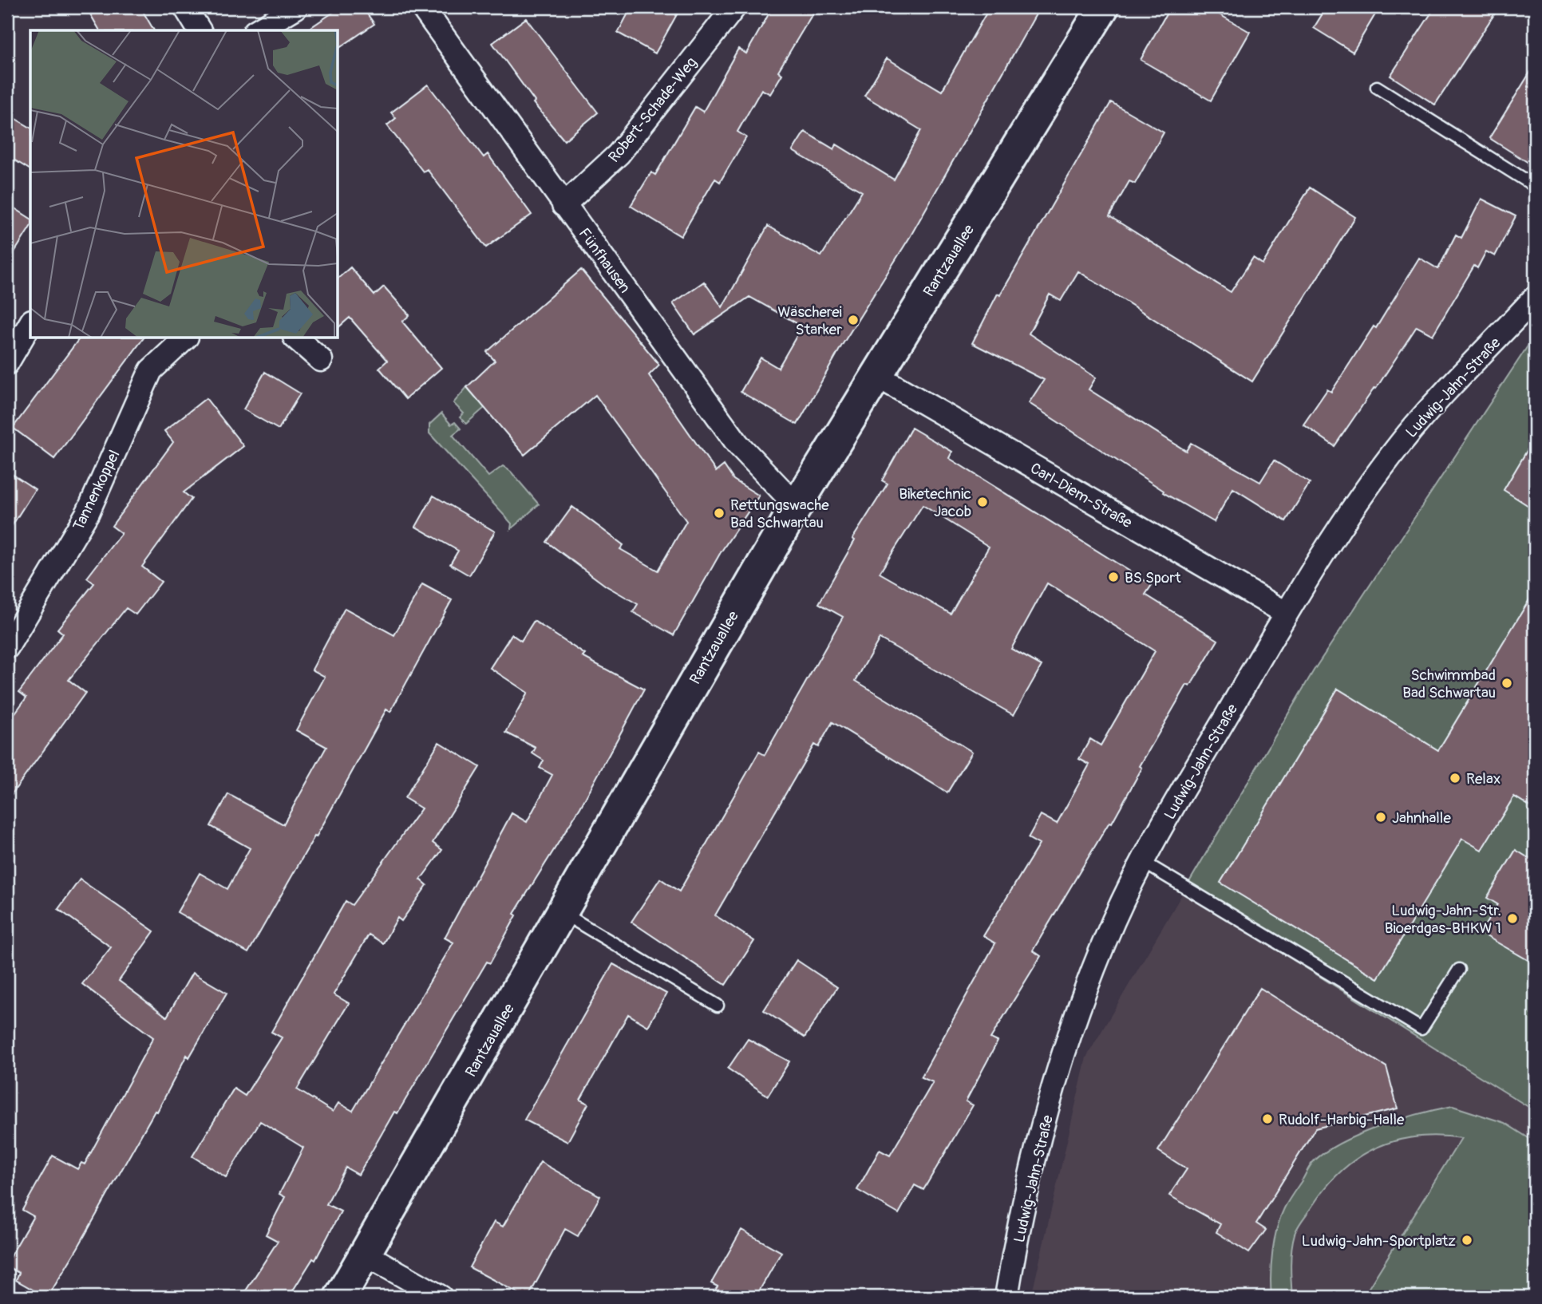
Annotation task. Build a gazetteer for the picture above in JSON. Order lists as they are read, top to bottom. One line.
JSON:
{"streets":{"main road":["Rantzauallee"],"street":["Robert-Schade-Weg","Fünfhausen","Ludwig-Jahn-Straße","Tannenkoppel","Carl-Diem-Straße"]},"crossings":[["Robert-Schade-Weg","Fünfhausen"],["Fünfhausen","Rantzauallee"],["Rantzauallee","Carl-Diem-Straße"],["Ludwig-Jahn-Straße","Carl-Diem-Straße"]],"places":["Wäscherei Starker","Biketechnic Jacob","Rettungswache Bad Schwartau","BS Sport","Schwimmbad Bad Schwartau","Relax","Jahnhalle","Ludwig-Jahn-Str. Bioerdgas-BHKW 1","Rudolf-Harbig-Halle","Ludwig-Jahn-Sportplatz"]}
